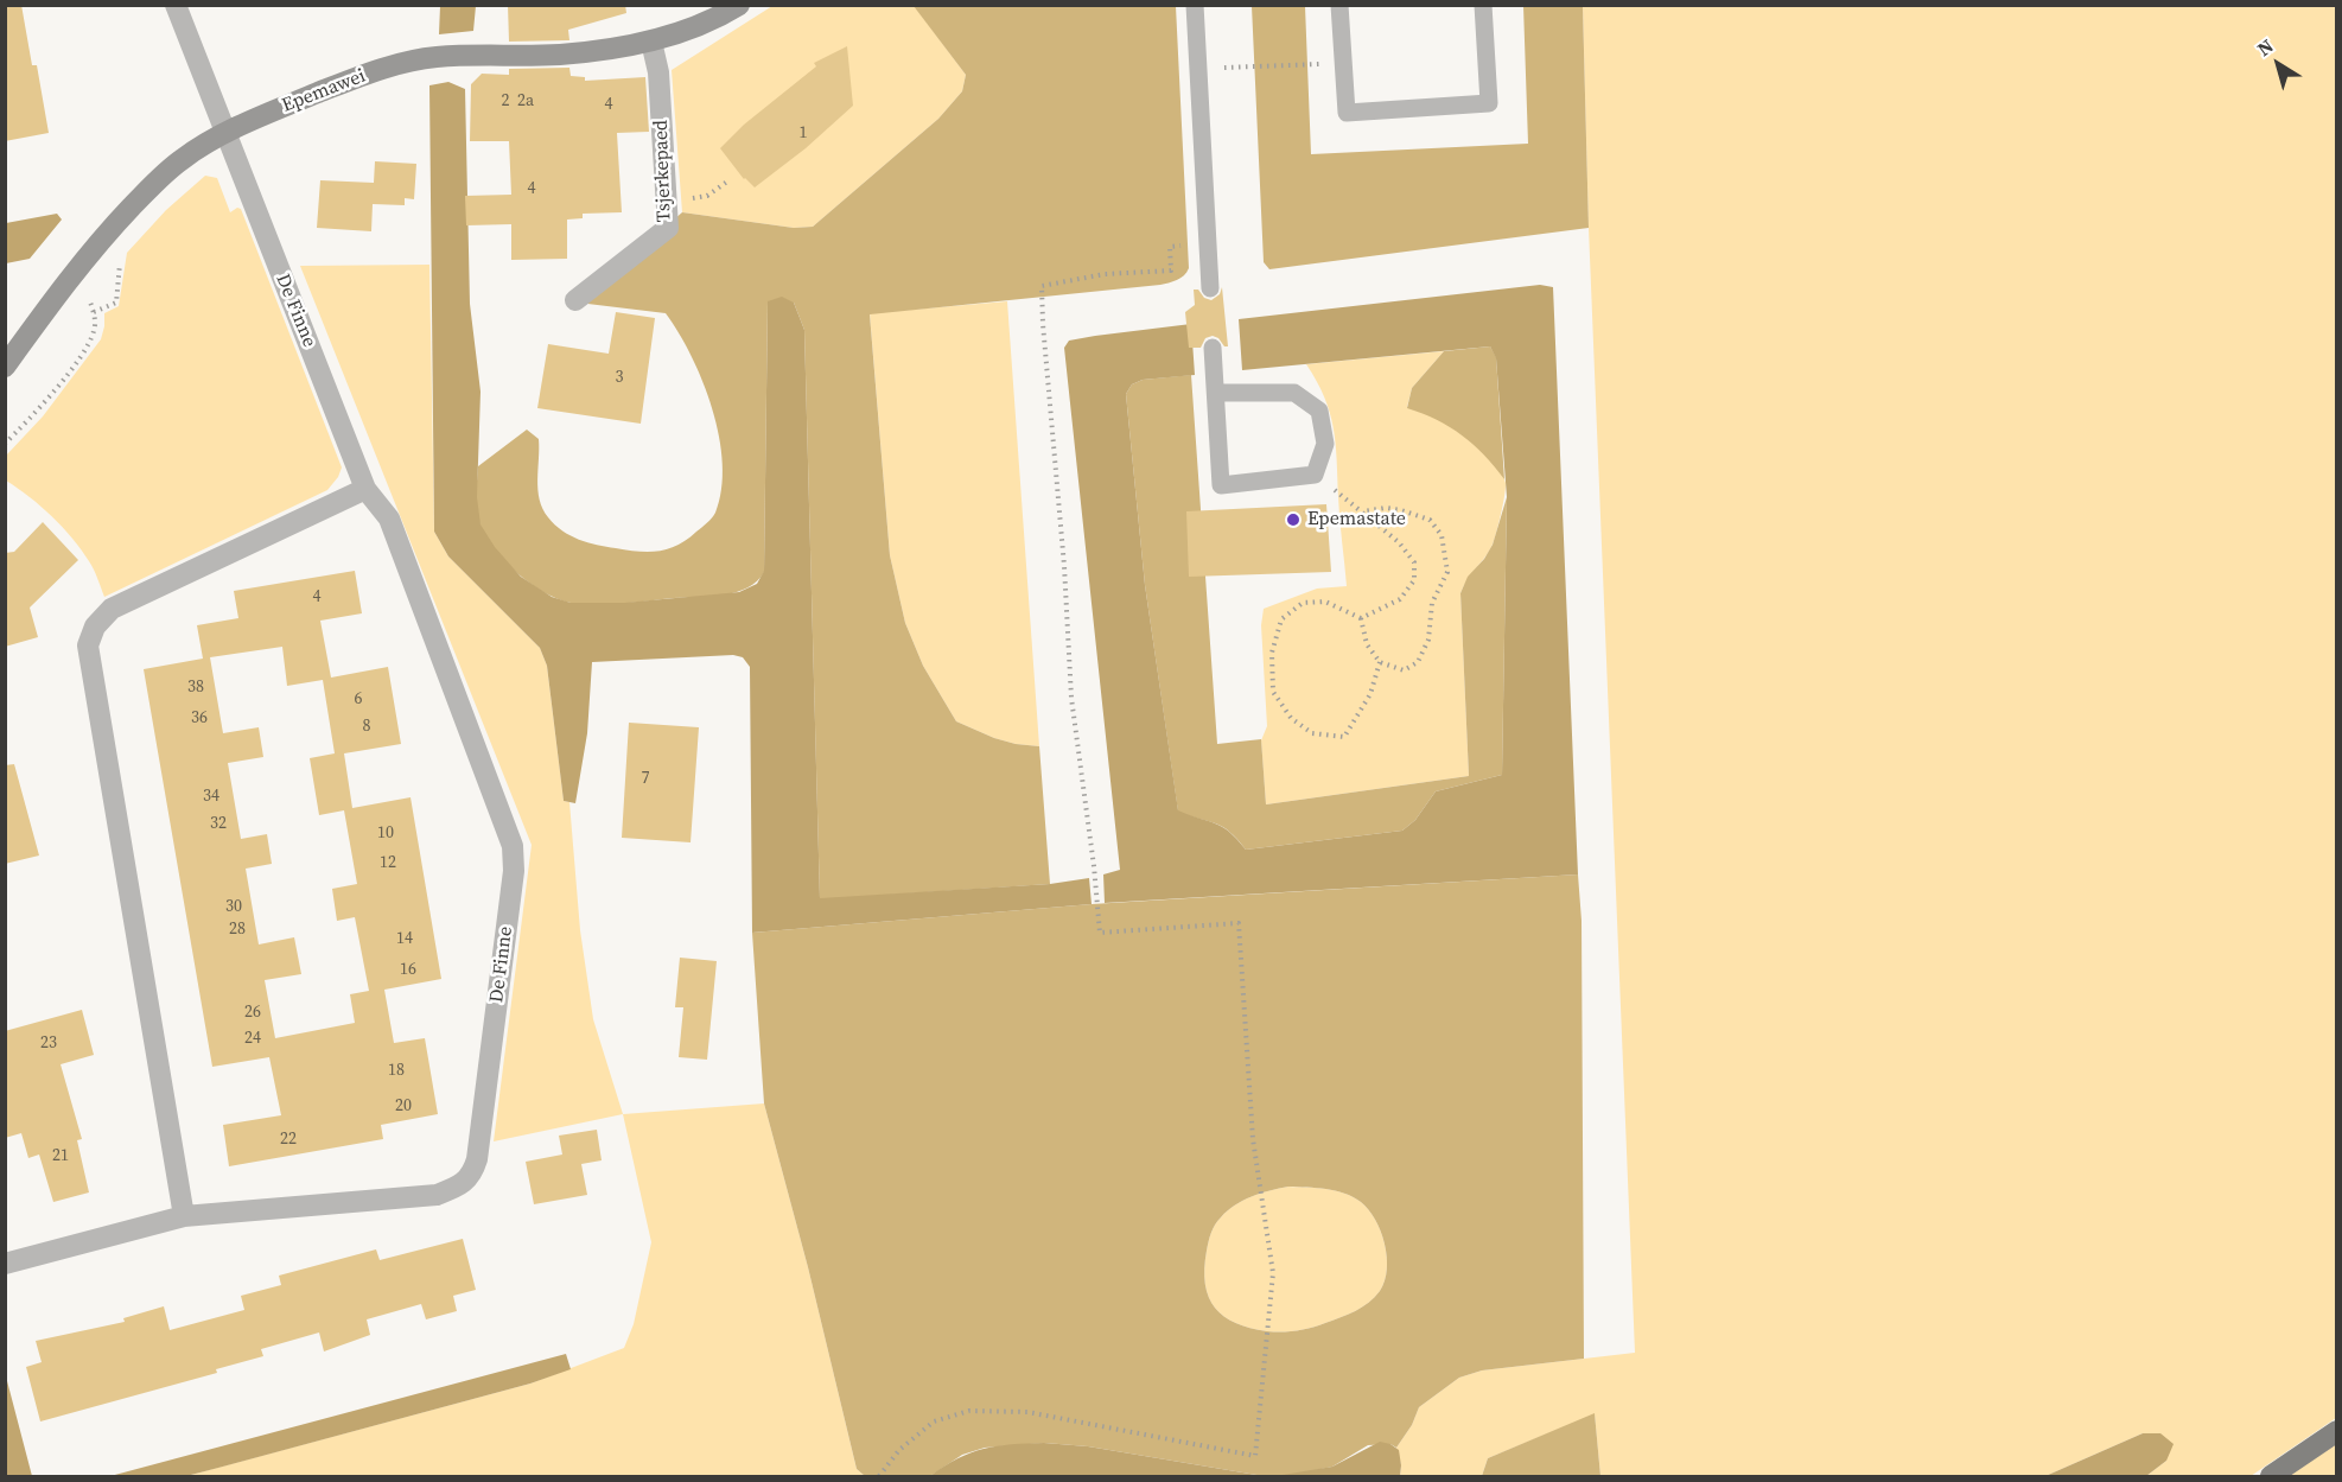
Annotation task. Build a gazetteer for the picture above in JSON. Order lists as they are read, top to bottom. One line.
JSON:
{"streets":{"street":["Epemawei","Tsjerkepaed","De Finne"]},"crossings":[["Epemawei","Tsjerkepaed"],["Epemawei","De Finne"]],"places":["Epemastate"],"house_numbers":["2","2a","4","1","4","3","4","38","6","36","8","7","34","32","10","12","30","28","14","16","26","24","23","18","20","22","21"],"north":"top left"}
